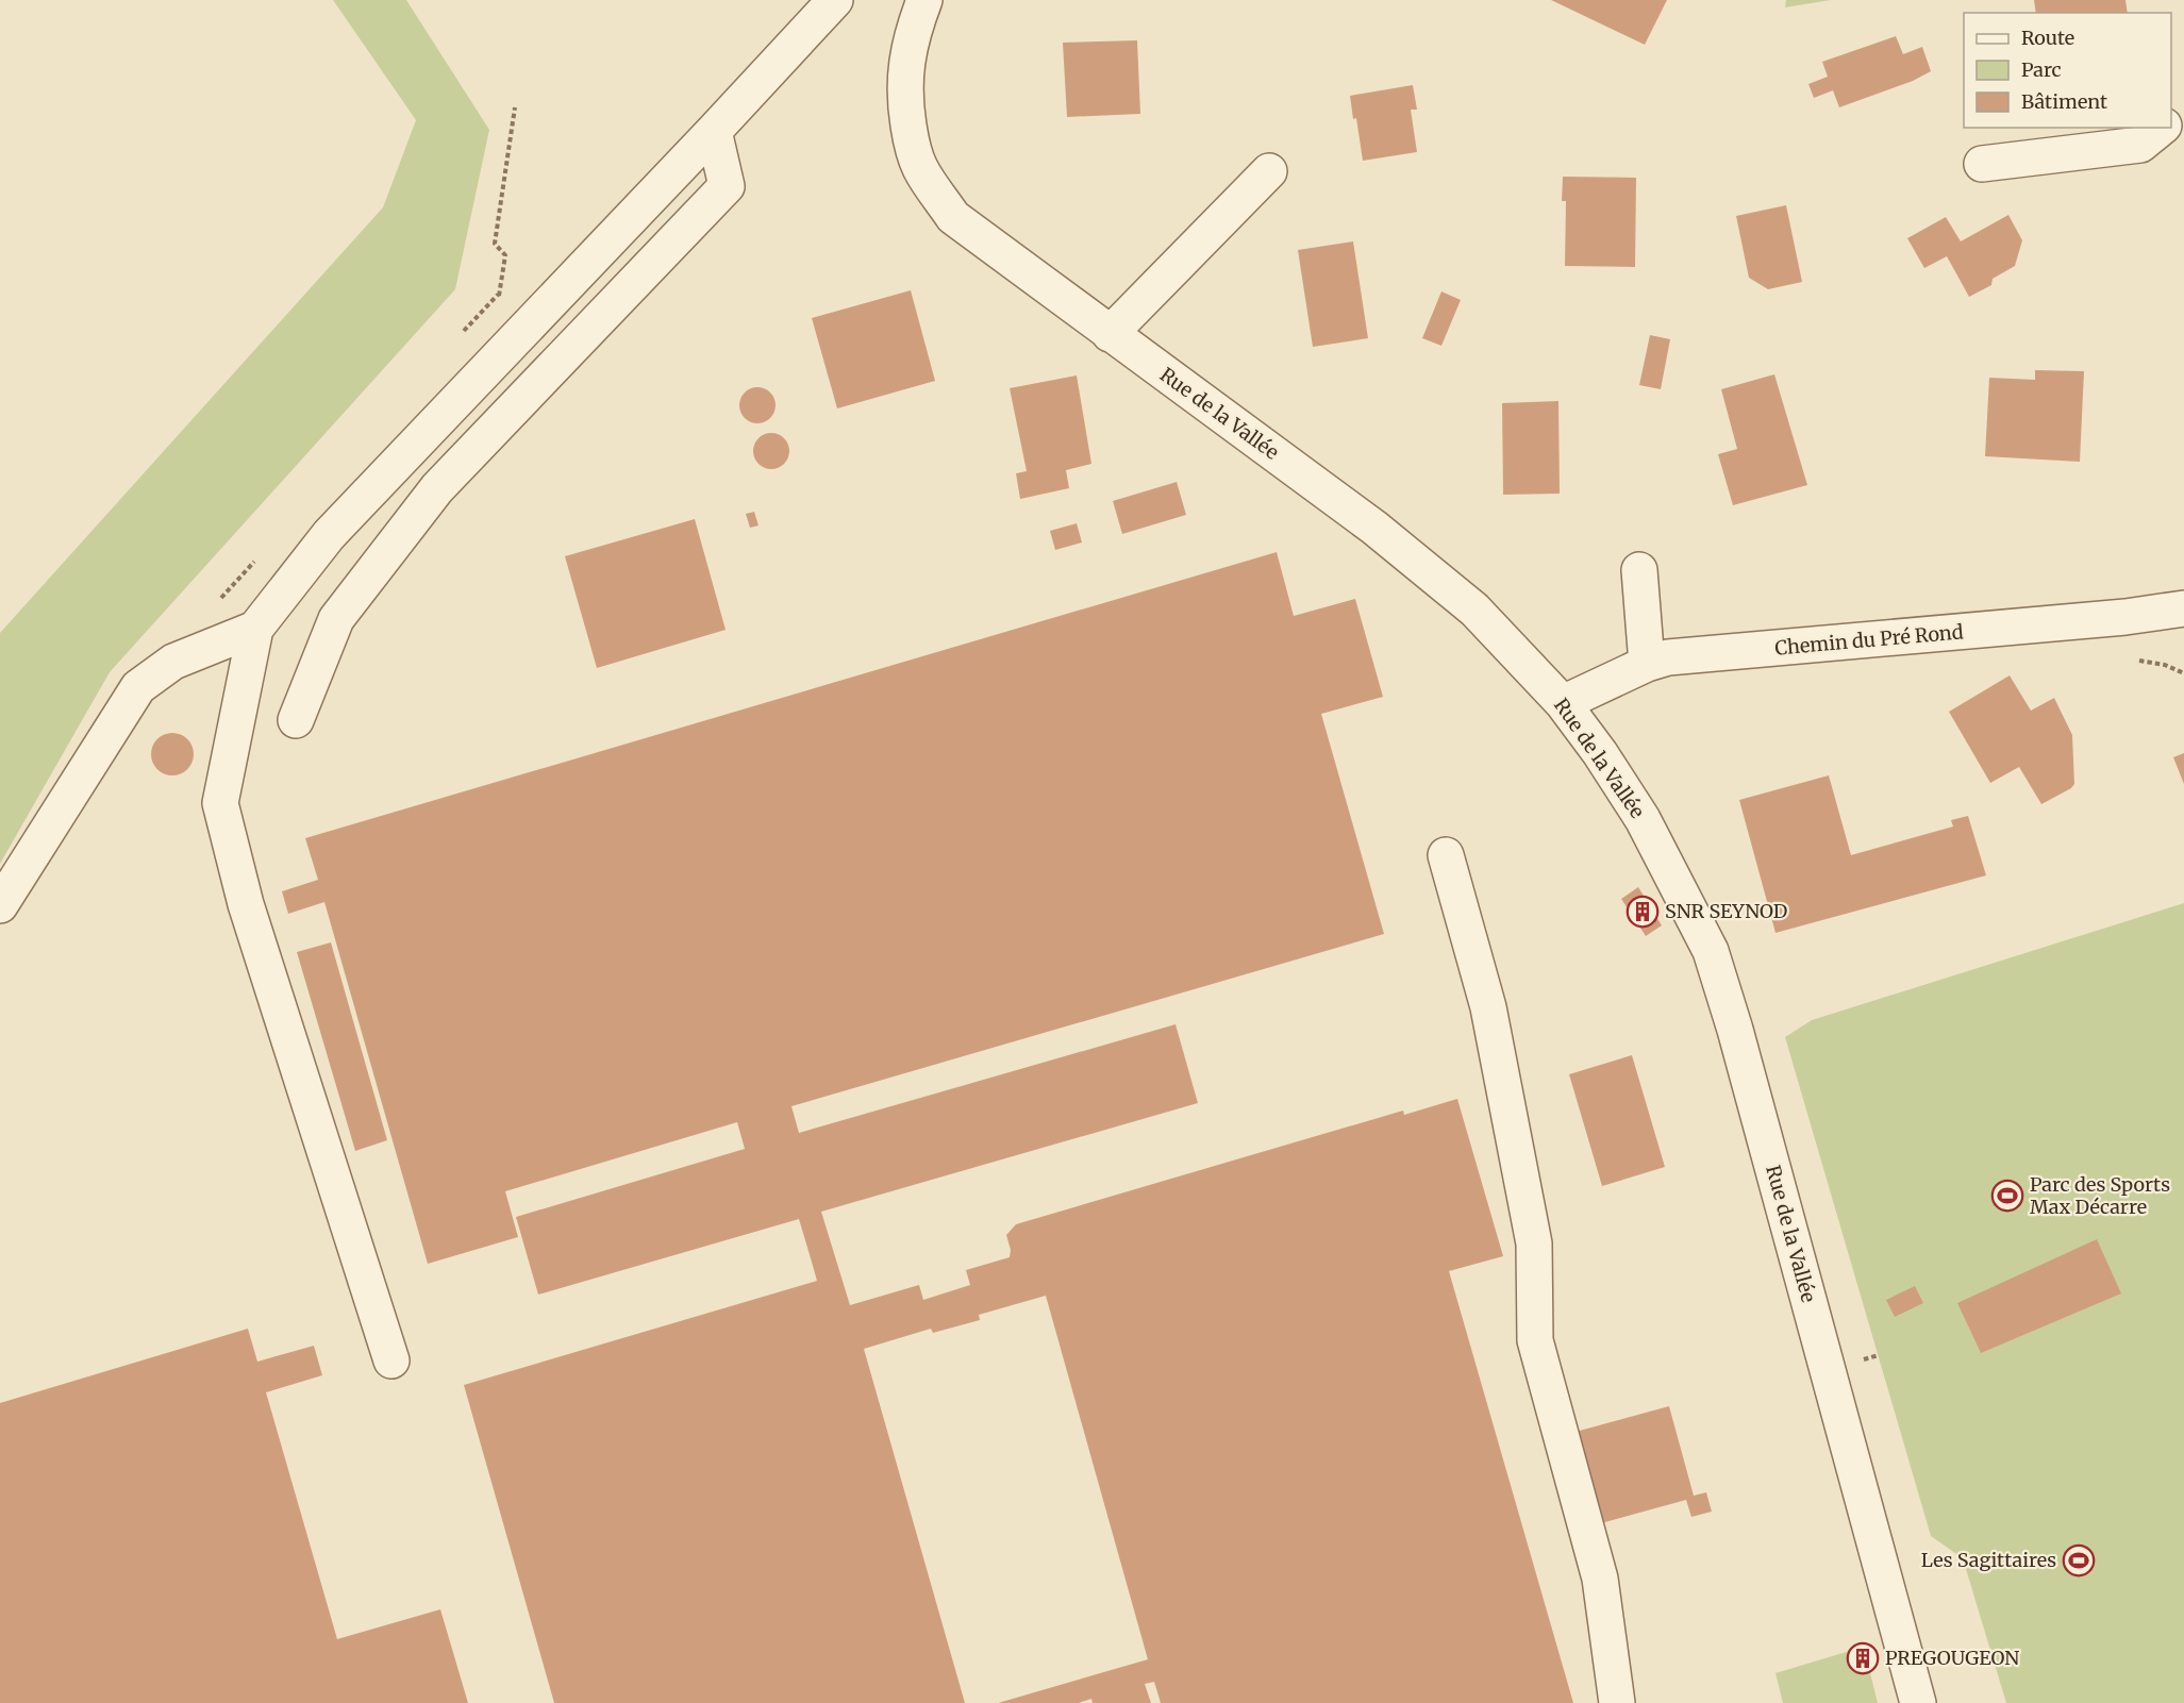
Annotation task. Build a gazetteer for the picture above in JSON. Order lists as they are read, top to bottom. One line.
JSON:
{"streets":{"street":["Rue de la Vallée","Chemin du Pré Rond"]},"crossings":[["Rue de la Vallée","Chemin du Pré Rond"]],"places":{"building":["SNR SEYNOD","PREGOUGEON"],"sports":["Parc des Sports Max Décarre","Les Sagittaires"]},"legend":["Route","Parc","Bâtiment"]}
